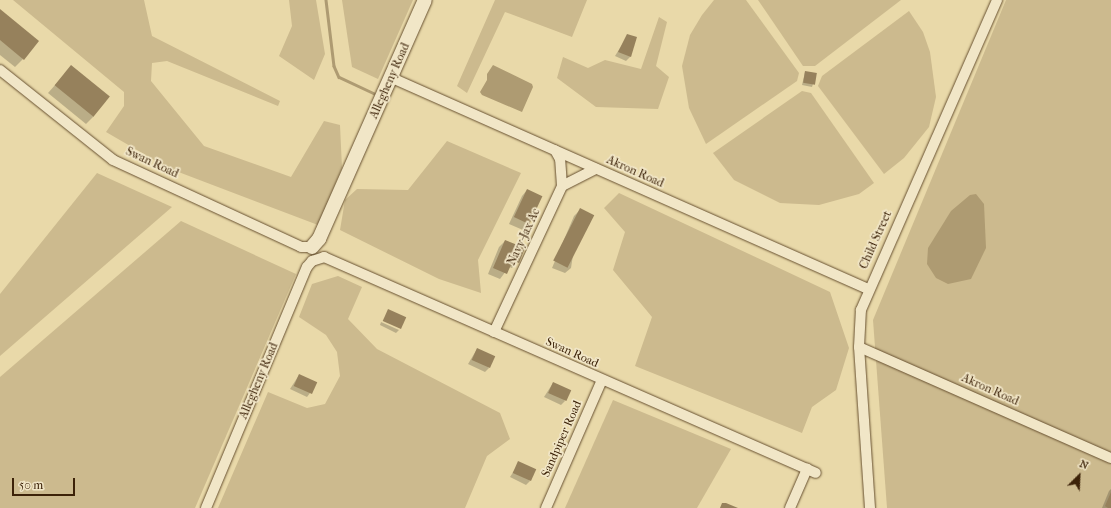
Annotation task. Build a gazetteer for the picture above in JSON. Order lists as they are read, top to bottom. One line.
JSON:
{"streets":{"street":["Allegheny Road","Swan Road","Akron Road","Navy-Jax Ac","Child Street","Sandpiper Road"]},"crossings":[["Allegheny Road","Swan Road"],["Allegheny Road","Akron Road"],["Swan Road","Navy-Jax Ac"],["Swan Road","Sandpiper Road"],["Akron Road","Navy-Jax Ac"],["Akron Road","Child Street"]],"scale_bar":"50 m","north":"top right"}
